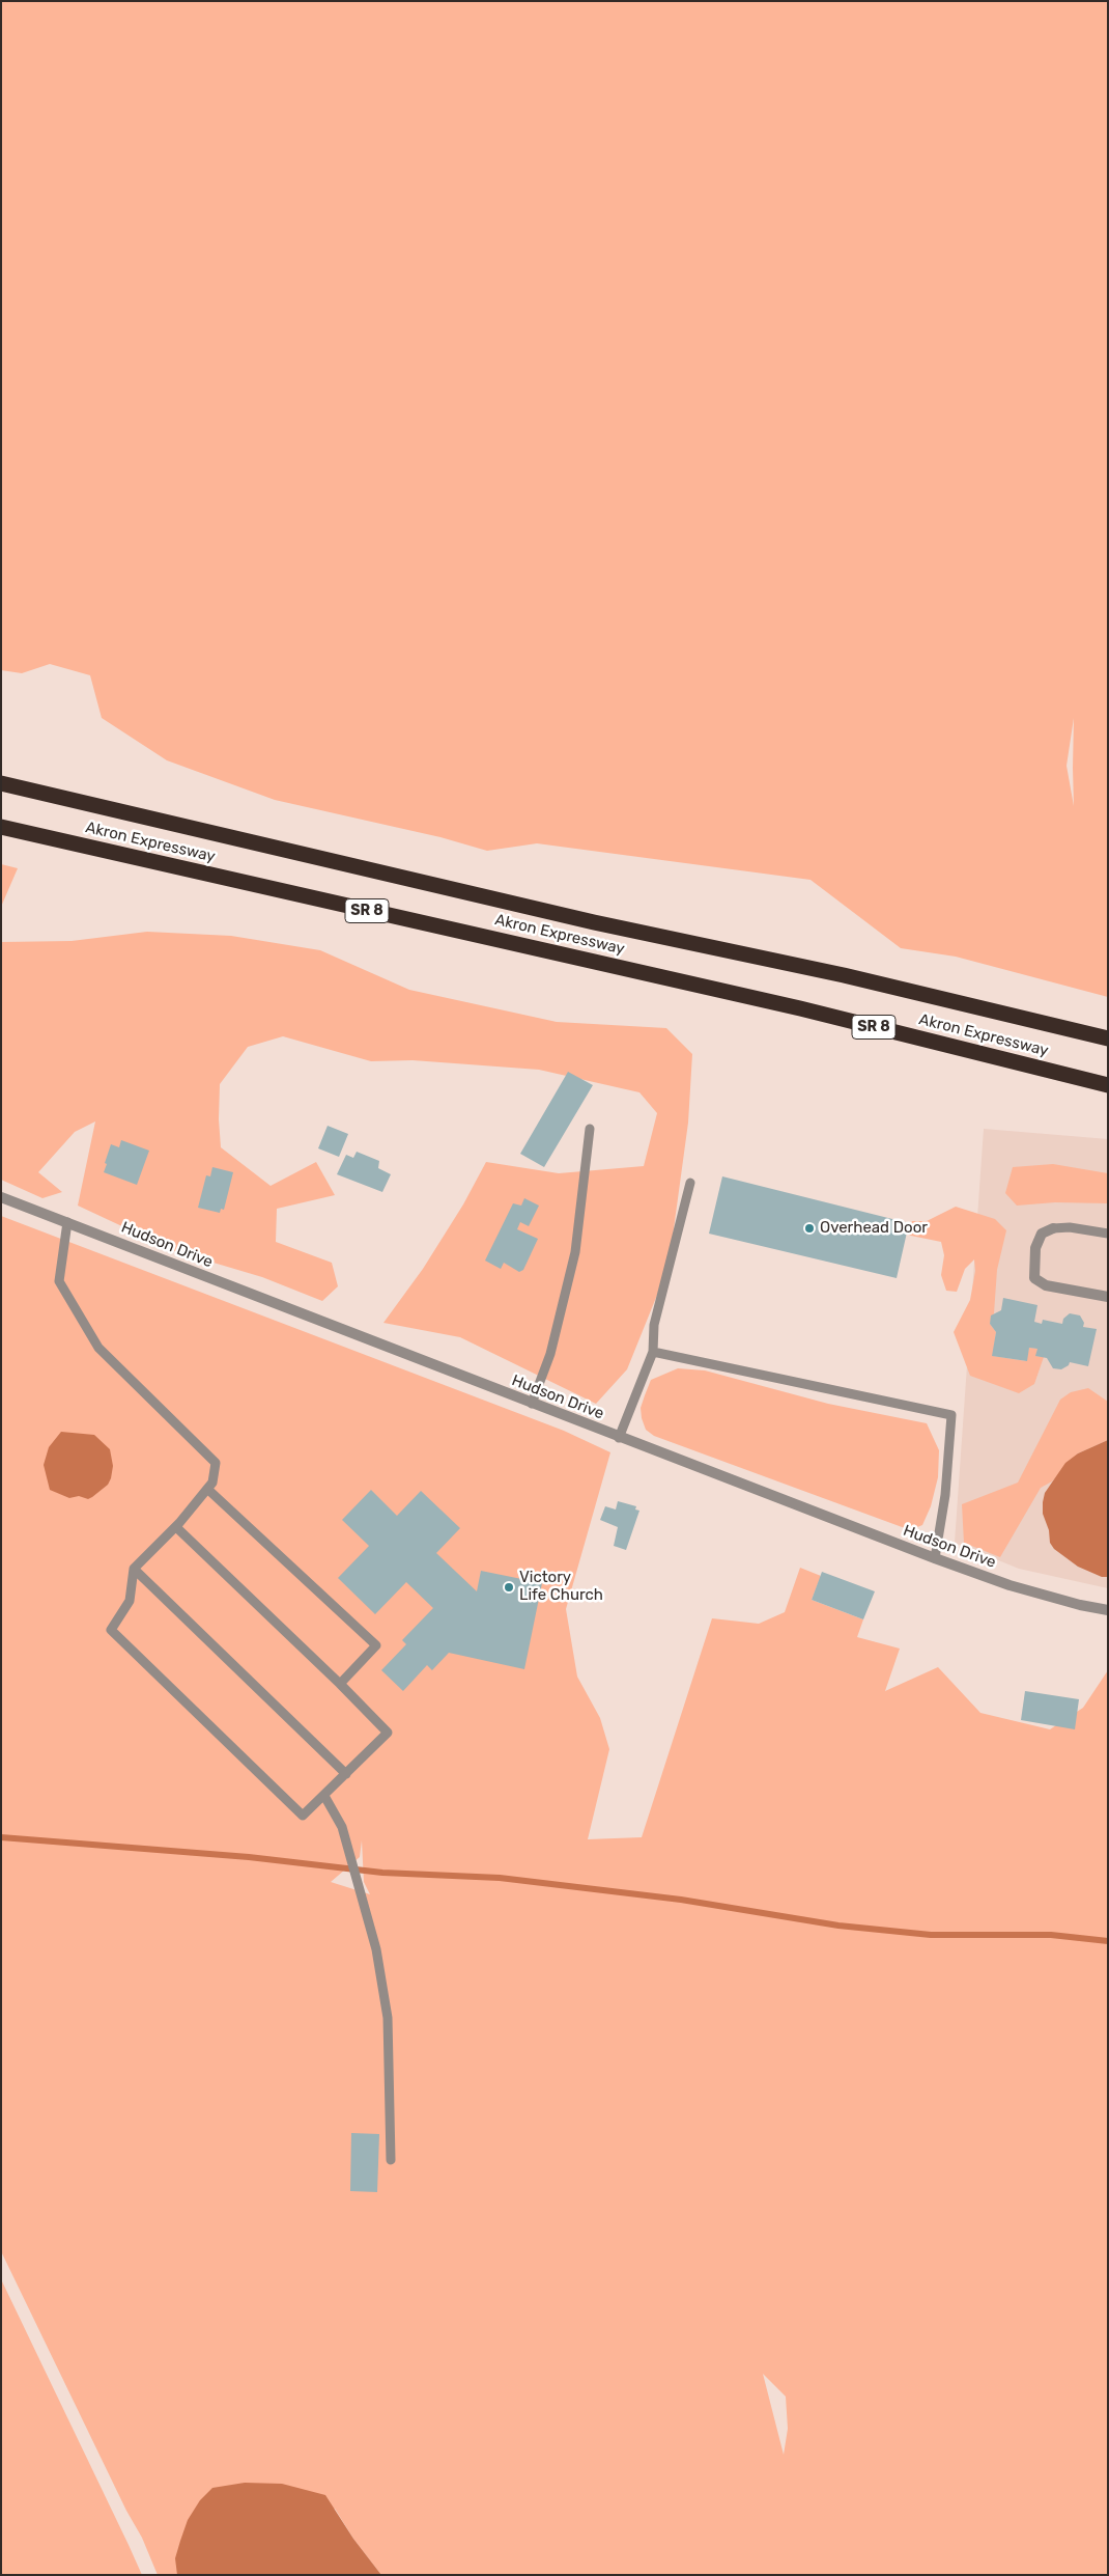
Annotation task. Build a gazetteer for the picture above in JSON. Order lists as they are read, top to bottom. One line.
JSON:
{"streets":{"highway":["Akron Expressway","SR 8"],"street":["Hudson Drive"]},"places":["Overhead Door","Victory Life Church"]}
